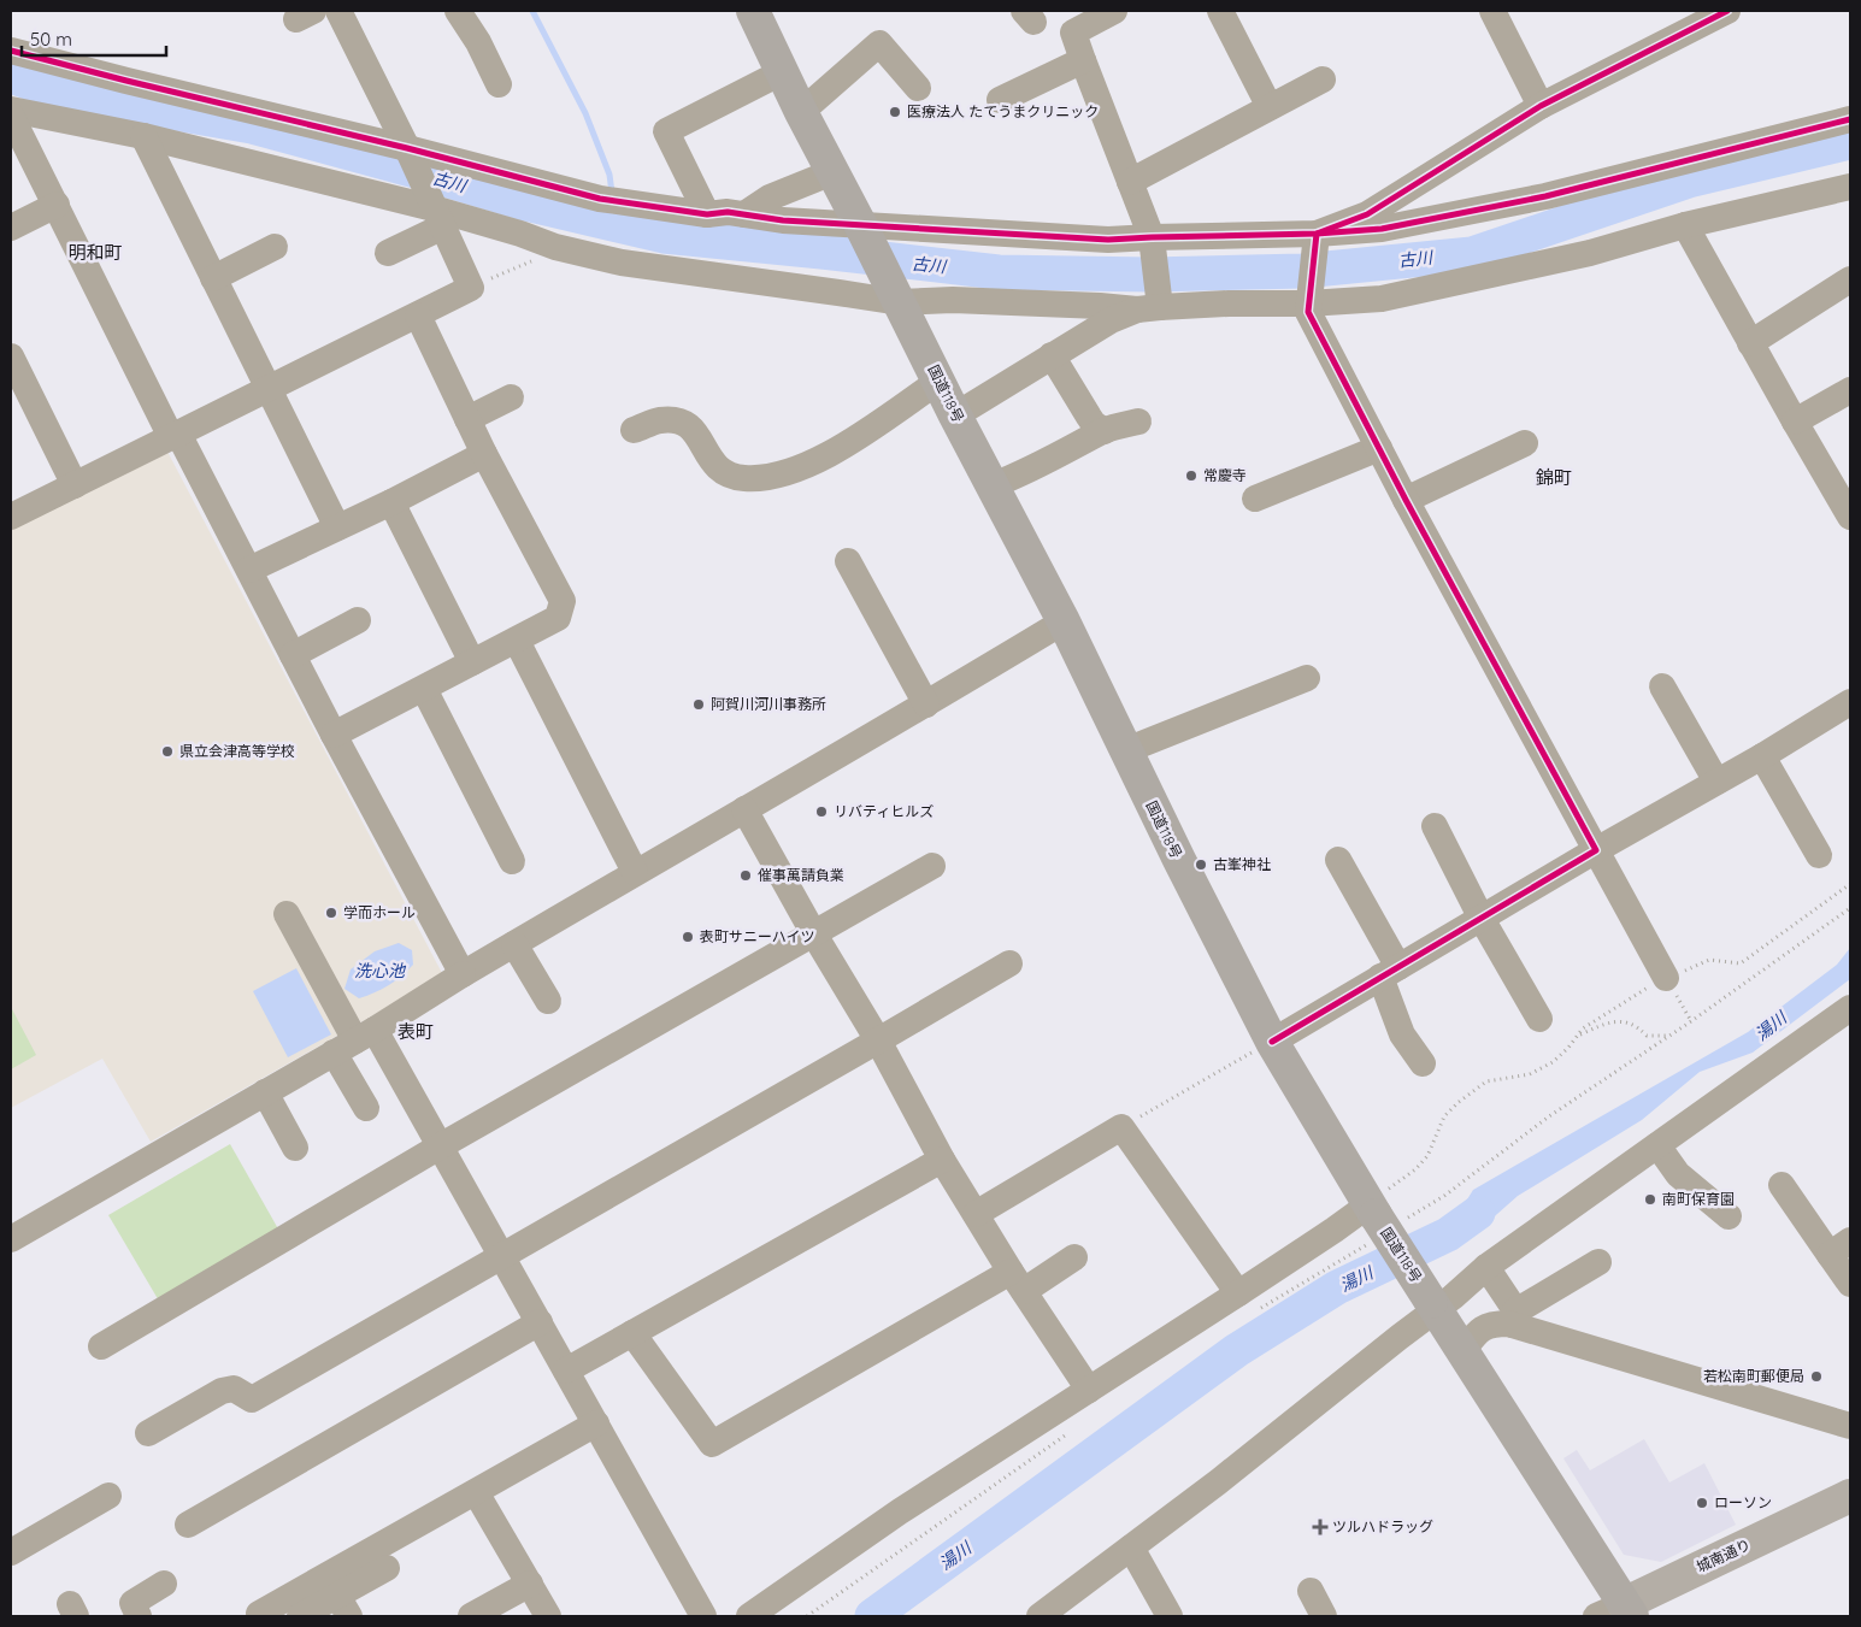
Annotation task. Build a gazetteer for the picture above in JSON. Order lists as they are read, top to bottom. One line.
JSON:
{"streets":{"highway":["国道118号"],"main road":["城南通り"]},"crossings":[["国道118号","城南通り"]],"districts":["明和町","錦町","表町"],"water":["古川","洗心池","湯川"],"places":{"other":["医療法人 たてうまクリニック","常慶寺","阿賀川河川事務所","県立会津高等学校","リバティヒルズ","古峯神社","催事萬請負業","学而ホール","表町サニーハイツ","南町保育園","若松南町郵便局","ローソン"],"health":["ツルハドラッグ"]},"scale_bar":"50 m"}
